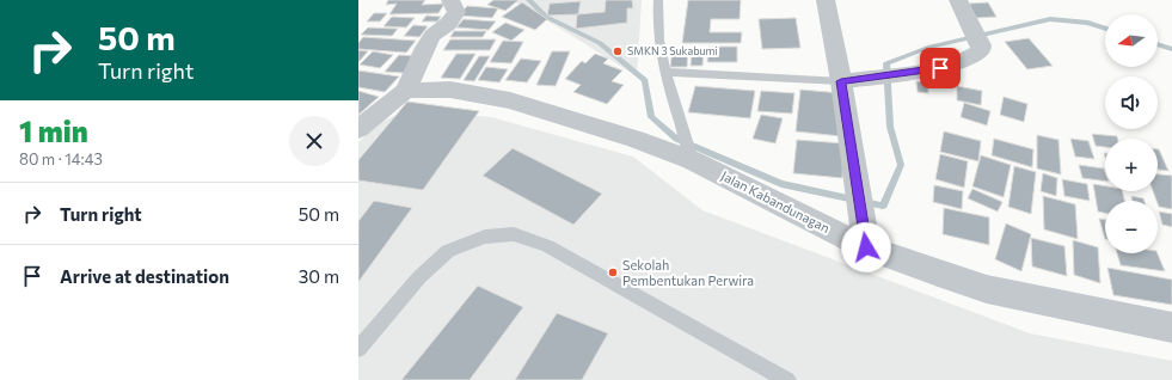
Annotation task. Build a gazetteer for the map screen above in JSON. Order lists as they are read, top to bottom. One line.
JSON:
{"streets":{"street":["Jalan Kabandunagan"]},"places":["SMKN 3 Sukabumi","Sekolah Pembentukan Perwira"],"north":"left","page":{"turn":["50 m","Turn right"],"map_buttons":["+","−"],"heading":["1 min","80 m · 14:43"],"list":[{"name":"Turn right","value":"50 m"},{"name":"Arrive at destination","value":"30 m"}]}}
